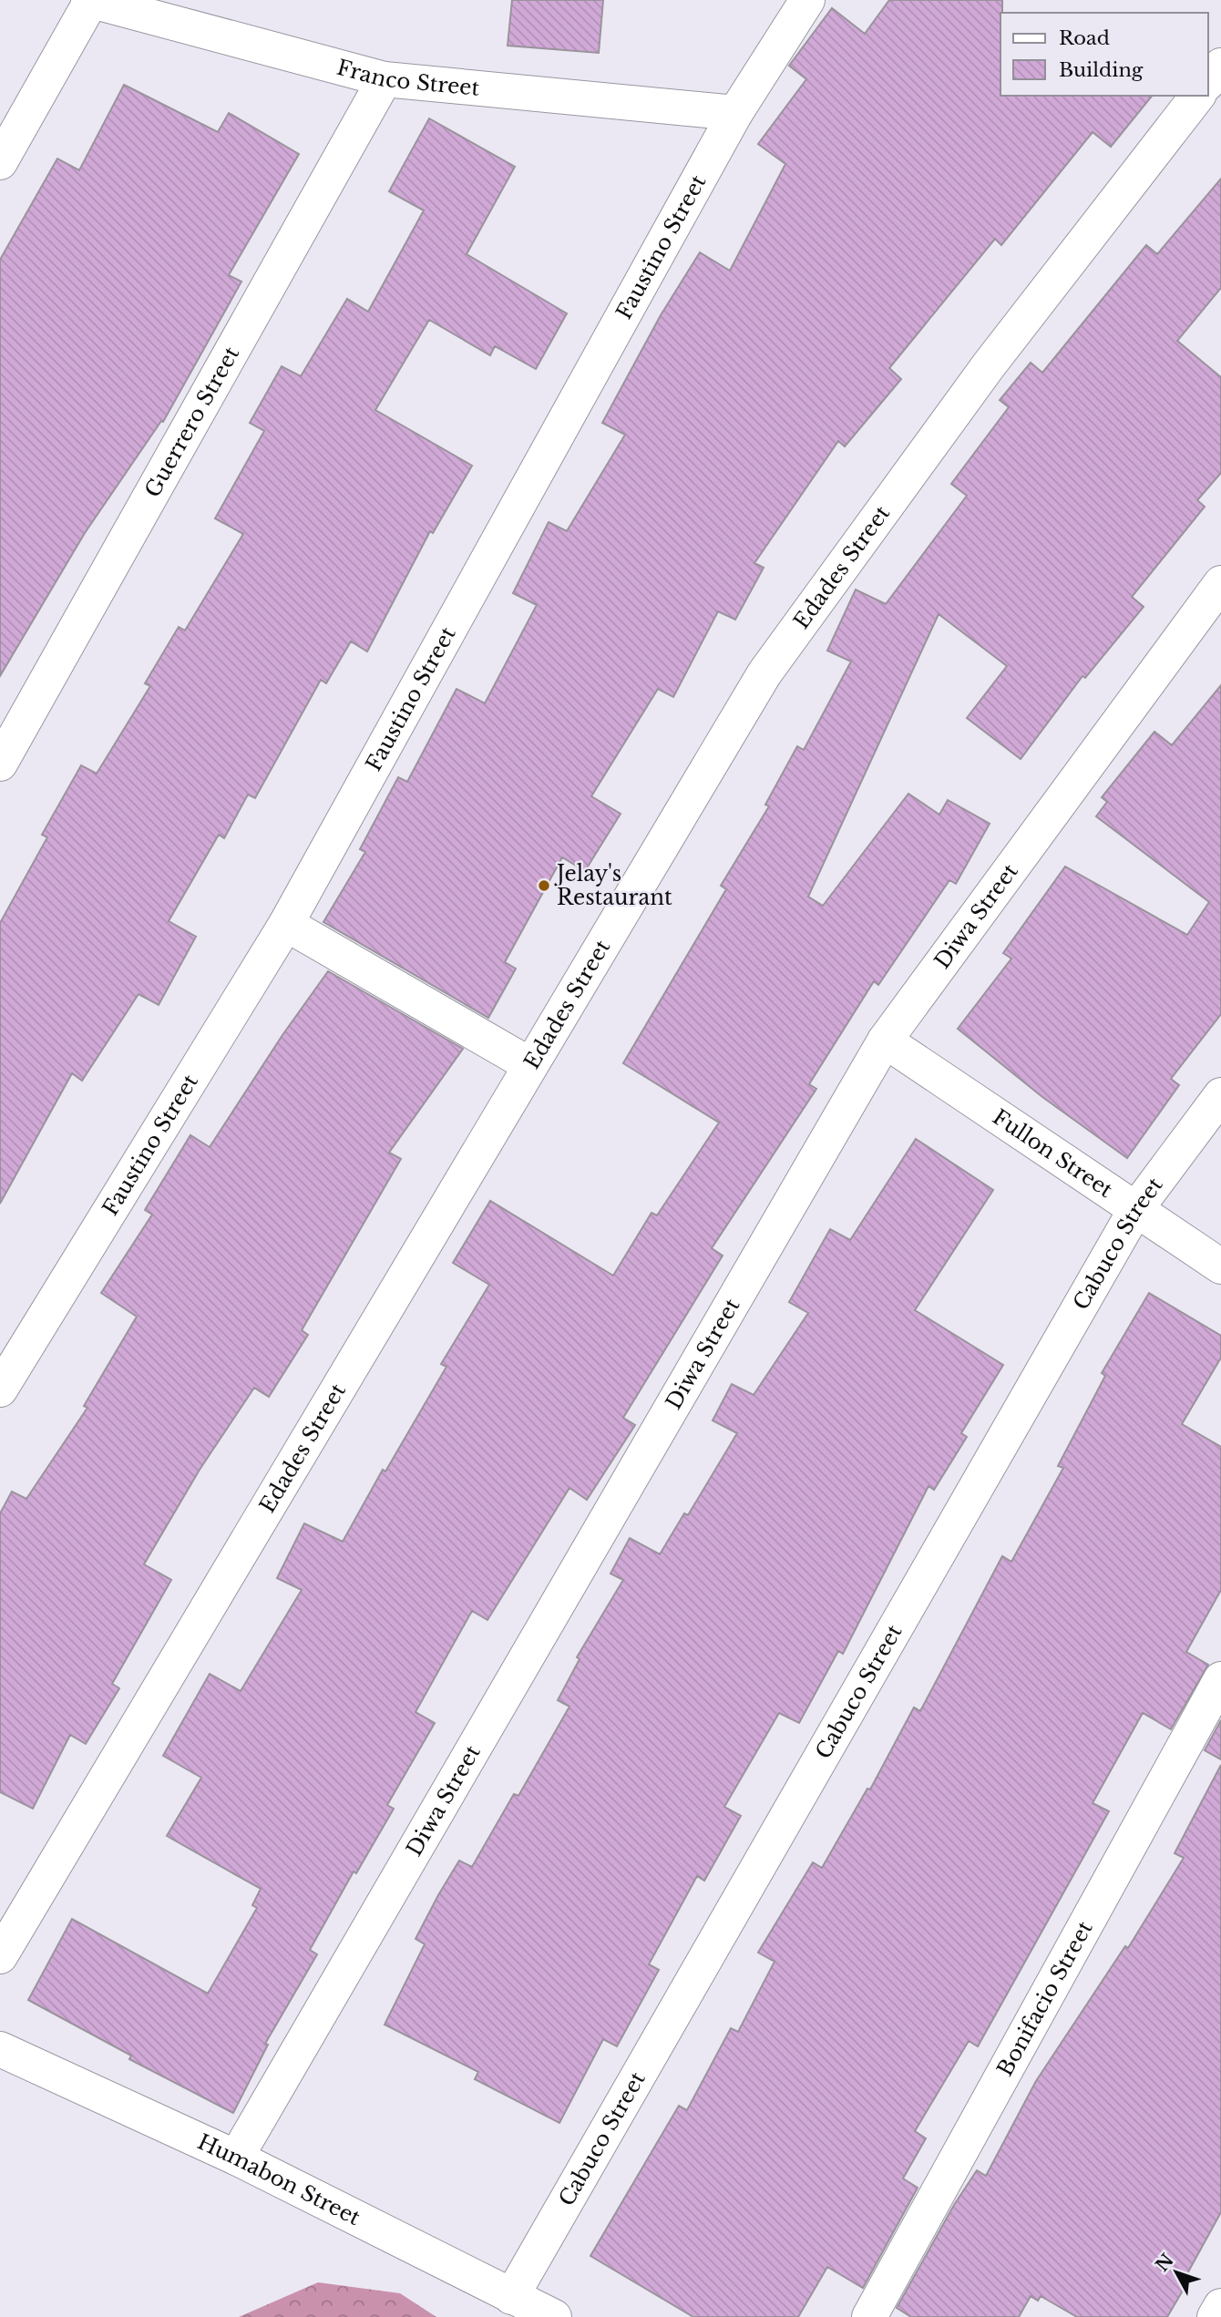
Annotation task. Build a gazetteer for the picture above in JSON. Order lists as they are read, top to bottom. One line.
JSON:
{"streets":{"street":["Franco Street","Faustino Street","Guerrero Street","Edades Street","Diwa Street","Fullon Street","Cabuco Street","Bonifacio Street","Humabon Street"]},"crossings":[["Franco Street","Faustino Street"],["Franco Street","Guerrero Street"],["Diwa Street","Fullon Street"],["Diwa Street","Humabon Street"],["Fullon Street","Cabuco Street"],["Cabuco Street","Humabon Street"]],"places":["Jelay's Restaurant"],"legend":["Road","Building"],"north":"top left"}
